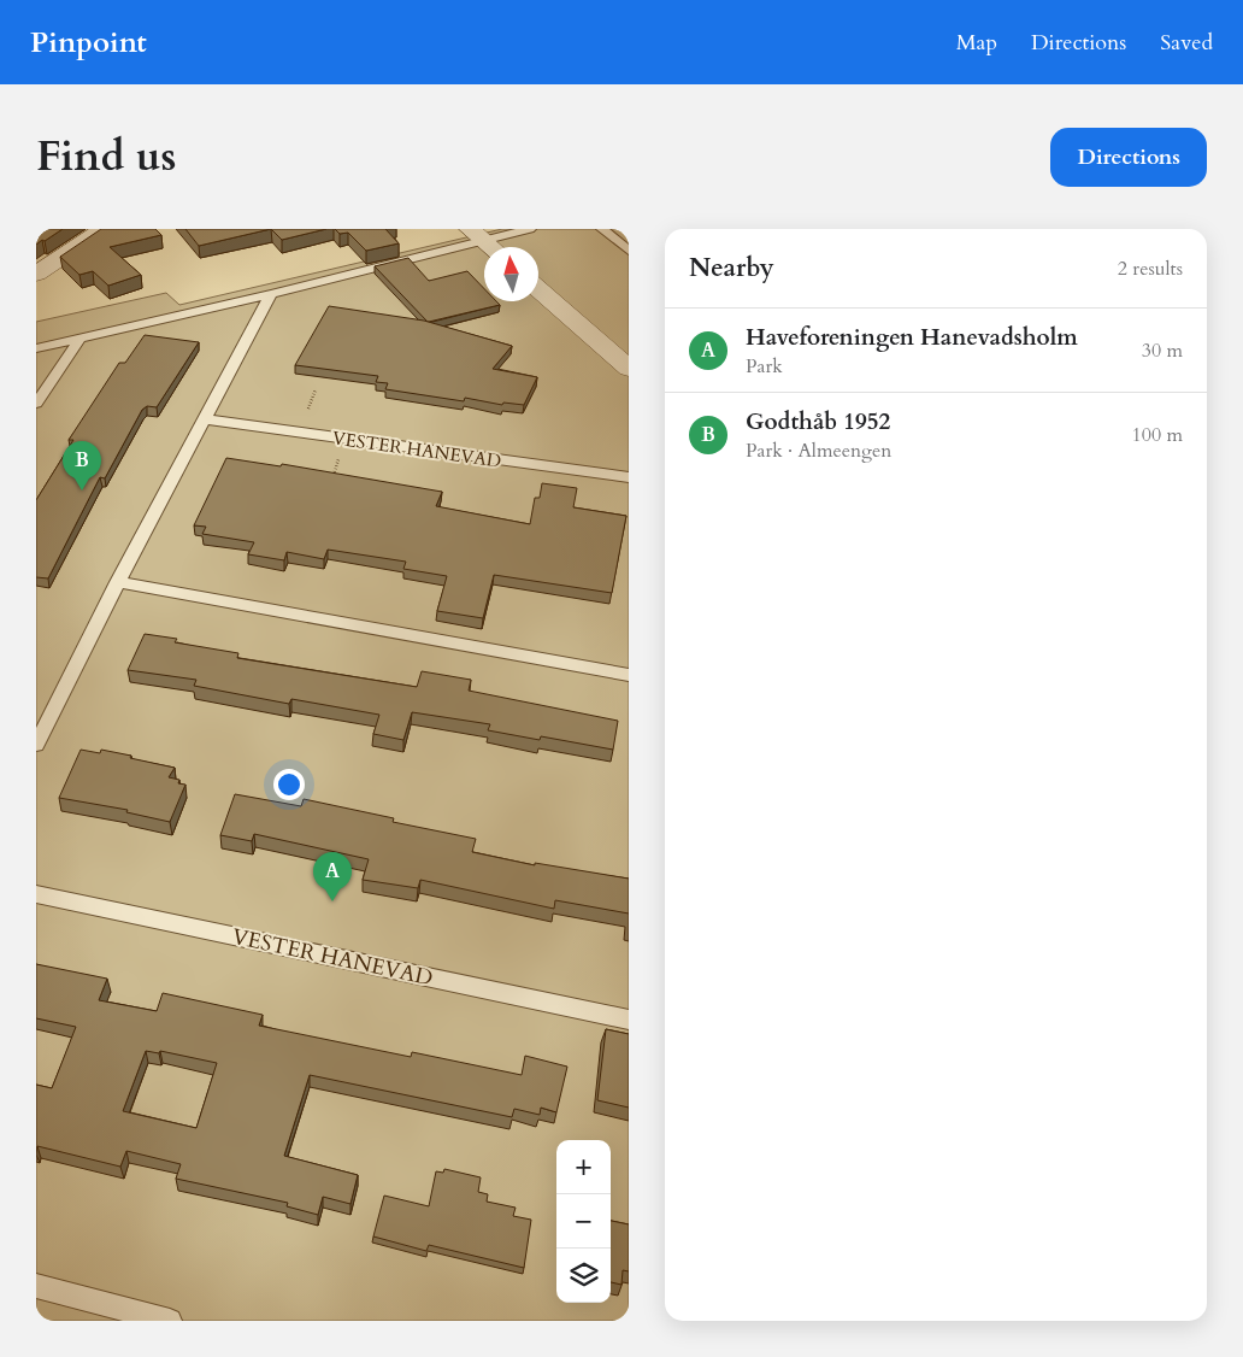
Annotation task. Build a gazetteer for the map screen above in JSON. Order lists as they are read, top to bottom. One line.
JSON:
{"streets":{"lane":["VESTER HANEVAD"]},"north":"top","page":{"header":"Pinpoint","nav":["Map","Directions","Saved"],"title":"Find us","buttons":"Directions","heading":["Nearby","2 results"],"list":[{"mark":"A","name":"Haveforeningen Hanevadsholm","note":"Park","value":"30 m"},{"mark":"B","name":"Godthåb 1952","note":"Park · Almeengen","value":"100 m"}],"pins":["B","A"],"map_buttons":["+","−"]}}
